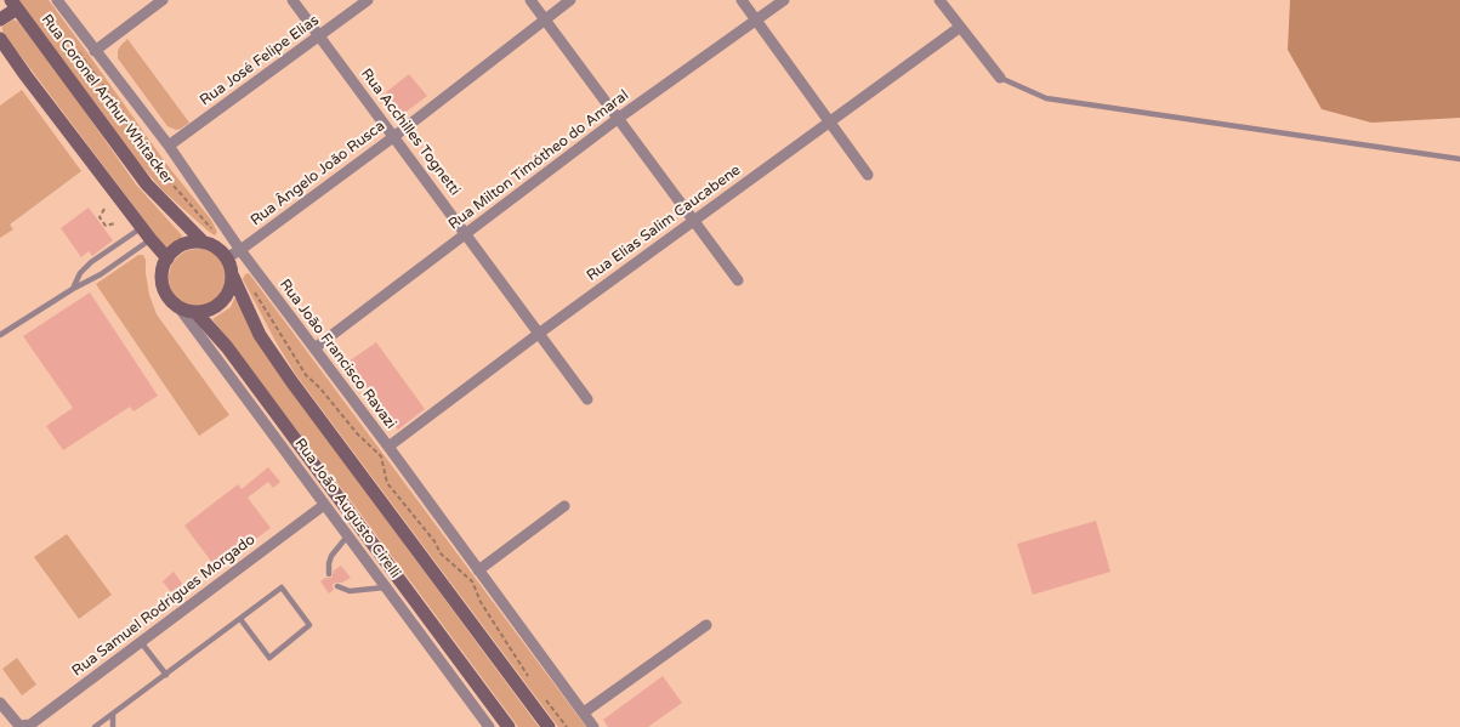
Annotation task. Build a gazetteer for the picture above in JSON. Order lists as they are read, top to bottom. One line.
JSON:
{"streets":{"main road":["Rua Coronel Arthur Whitacker"],"street":["Rua José Felipe Elias","Rua Acchilles Tognetti","Rua Milton Timótheo do Amaral","Rua Ângelo João Rusca","Rua Elias Salim Caucabene","Rua João Francisco Ravazi","Rua João Augusto Cirelli","Rua Samuel Rodrigues Morgado"]},"crossings":[["Rua José Felipe Elias","Rua Acchilles Tognetti"],["Rua José Felipe Elias","Rua João Francisco Ravazi"],["Rua Coronel Arthur Whitacker","Rua Ângelo João Rusca"],["Rua Coronel Arthur Whitacker","Rua João Augusto Cirelli"],["Rua Acchilles Tognetti","Rua Milton Timótheo do Amaral"],["Rua Acchilles Tognetti","Rua Ângelo João Rusca"],["Rua Acchilles Tognetti","Rua Elias Salim Caucabene"],["Rua Milton Timótheo do Amaral","Rua João Francisco Ravazi"],["Rua Ângelo João Rusca","Rua João Francisco Ravazi"],["Rua Ângelo João Rusca","Rua João Augusto Cirelli"],["Rua Elias Salim Caucabene","Rua João Francisco Ravazi"],["Rua João Augusto Cirelli","Rua Samuel Rodrigues Morgado"]]}
